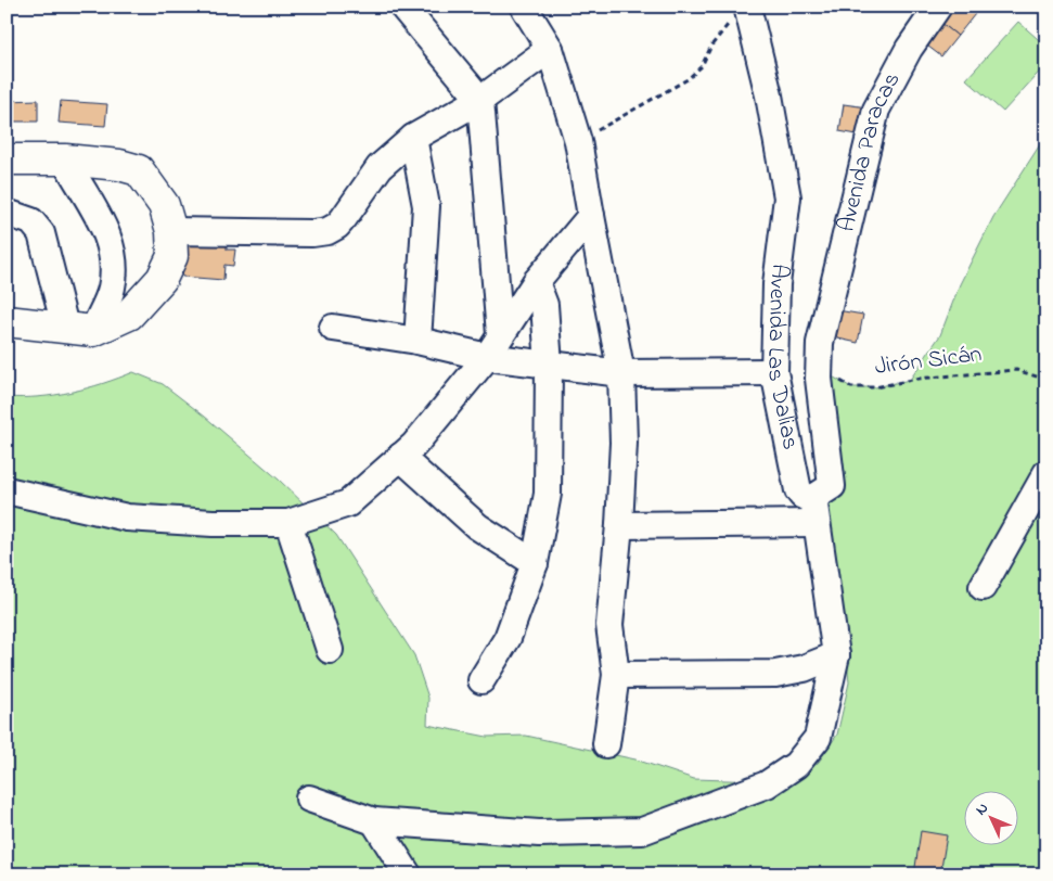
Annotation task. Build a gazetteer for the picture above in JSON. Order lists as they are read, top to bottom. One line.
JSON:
{"streets":{"street":["Avenida Paracas","Avenida Las Dalias"],"path":["Jirón Sicán"]},"crossings":[["Avenida Paracas","Avenida Las Dalias"],["Avenida Las Dalias","Jirón Sicán"]],"north":"top left"}
